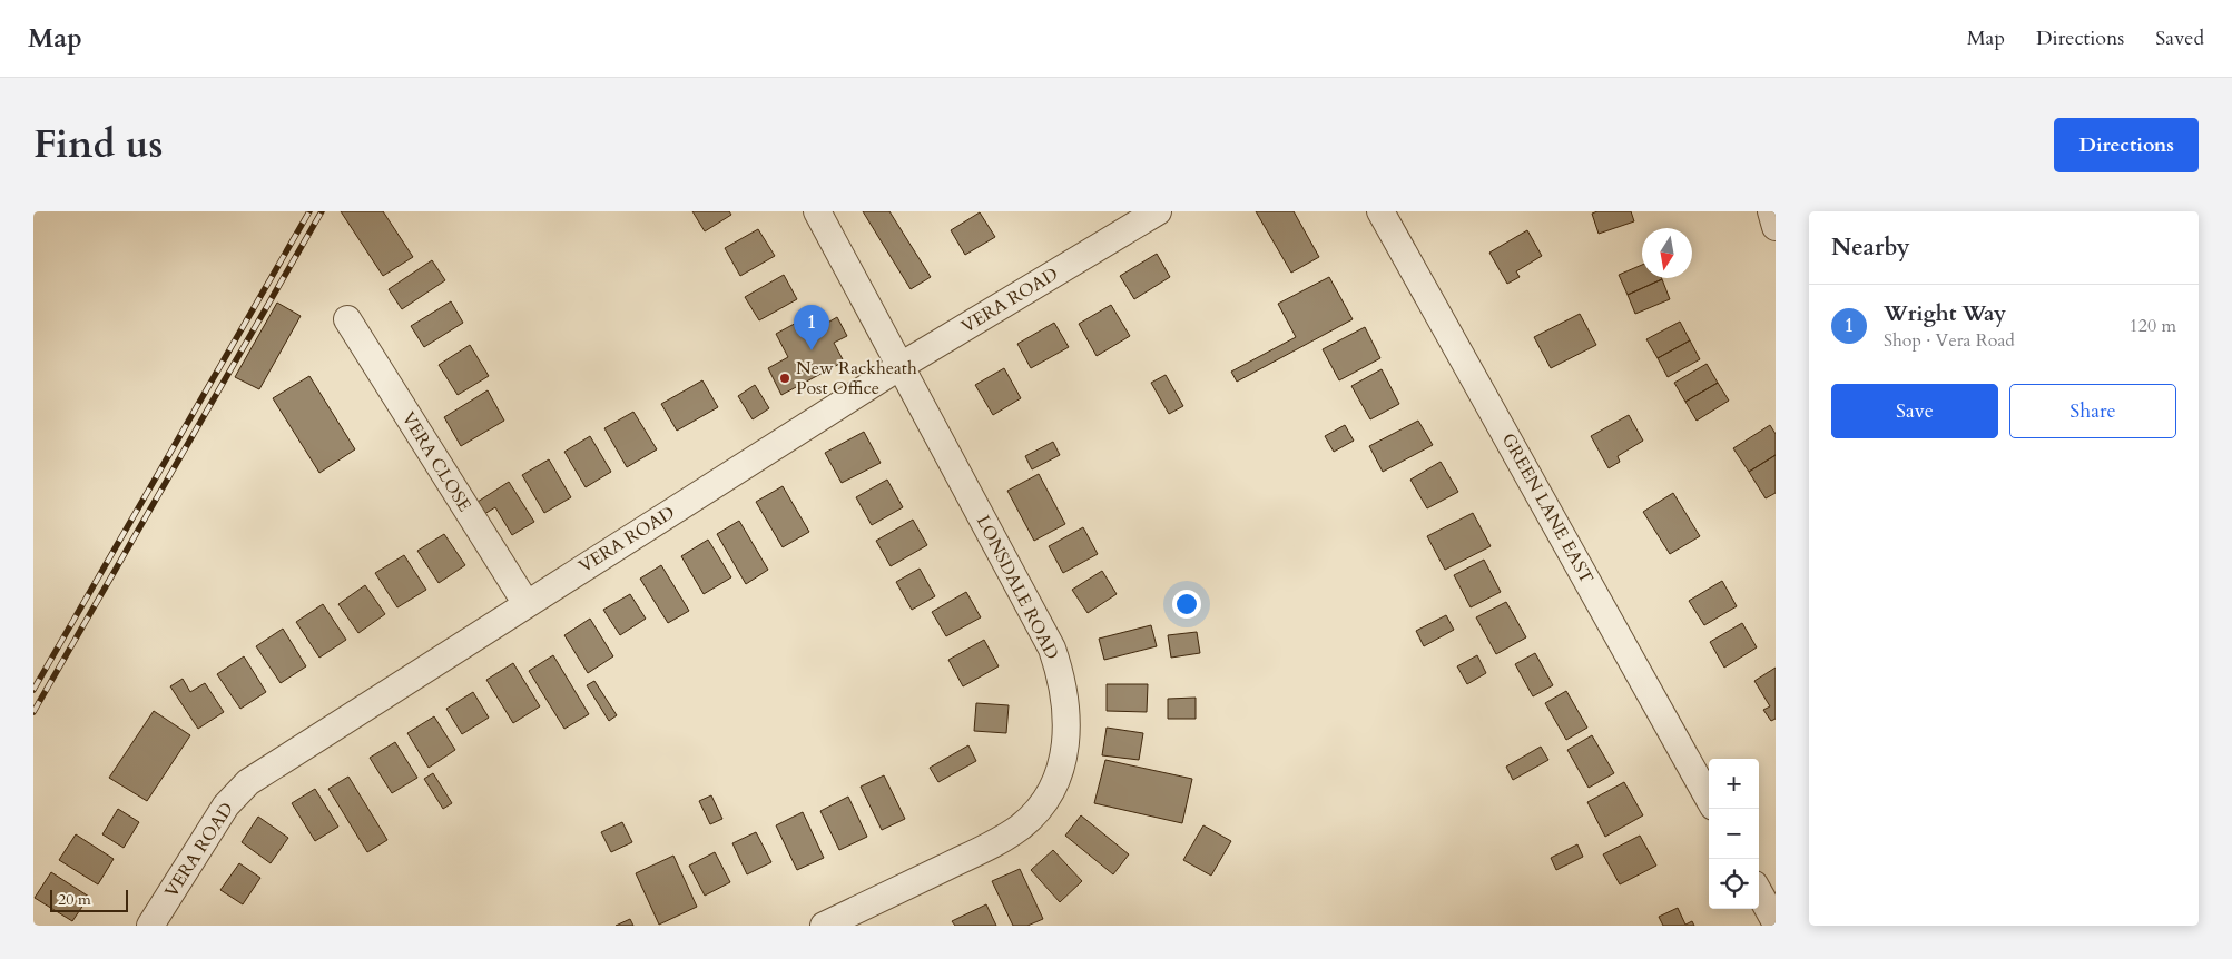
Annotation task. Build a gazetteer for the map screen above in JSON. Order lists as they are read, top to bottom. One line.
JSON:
{"streets":{"street":["VERA ROAD","VERA CLOSE","GREEN LANE EAST","LONSDALE ROAD"]},"crossings":[["VERA ROAD","VERA CLOSE"],["VERA ROAD","LONSDALE ROAD"]],"places":["New Rackheath Post Office"],"scale_bar":"20 m","north":"bottom","page":{"header":"Map","nav":["Map","Directions","Saved"],"title":"Find us","buttons":["Directions",["Save","Share"]],"heading":"Nearby","list":[{"mark":"1","name":"Wright Way","note":"Shop · Vera Road","value":"120 m"}],"pins":"1","map_buttons":["+","−"],"scale":"20 m"}}
